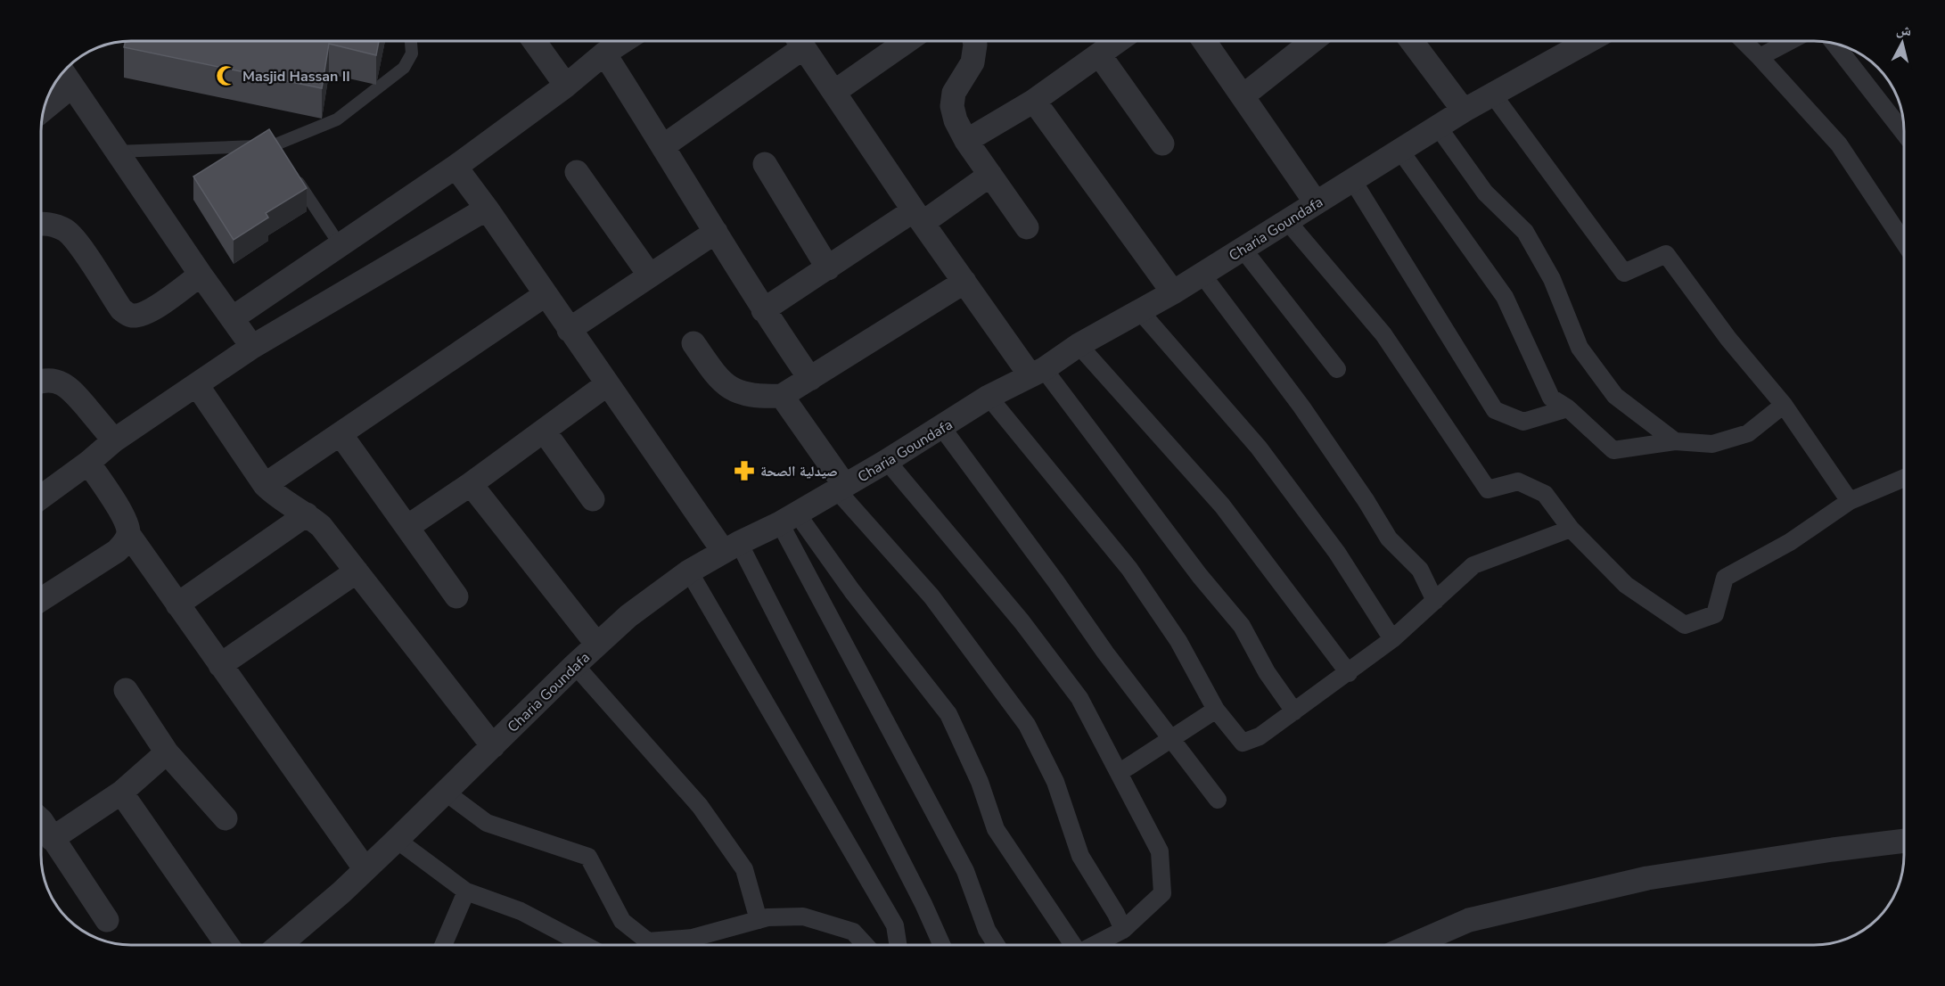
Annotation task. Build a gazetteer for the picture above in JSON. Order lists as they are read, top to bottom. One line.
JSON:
{"streets":{"street":["Charia Goundafa"]},"places":{"mosque":["Masjid Hassan II"],"pharmacy":["صيدلية الصحة"]},"north":"top"}
